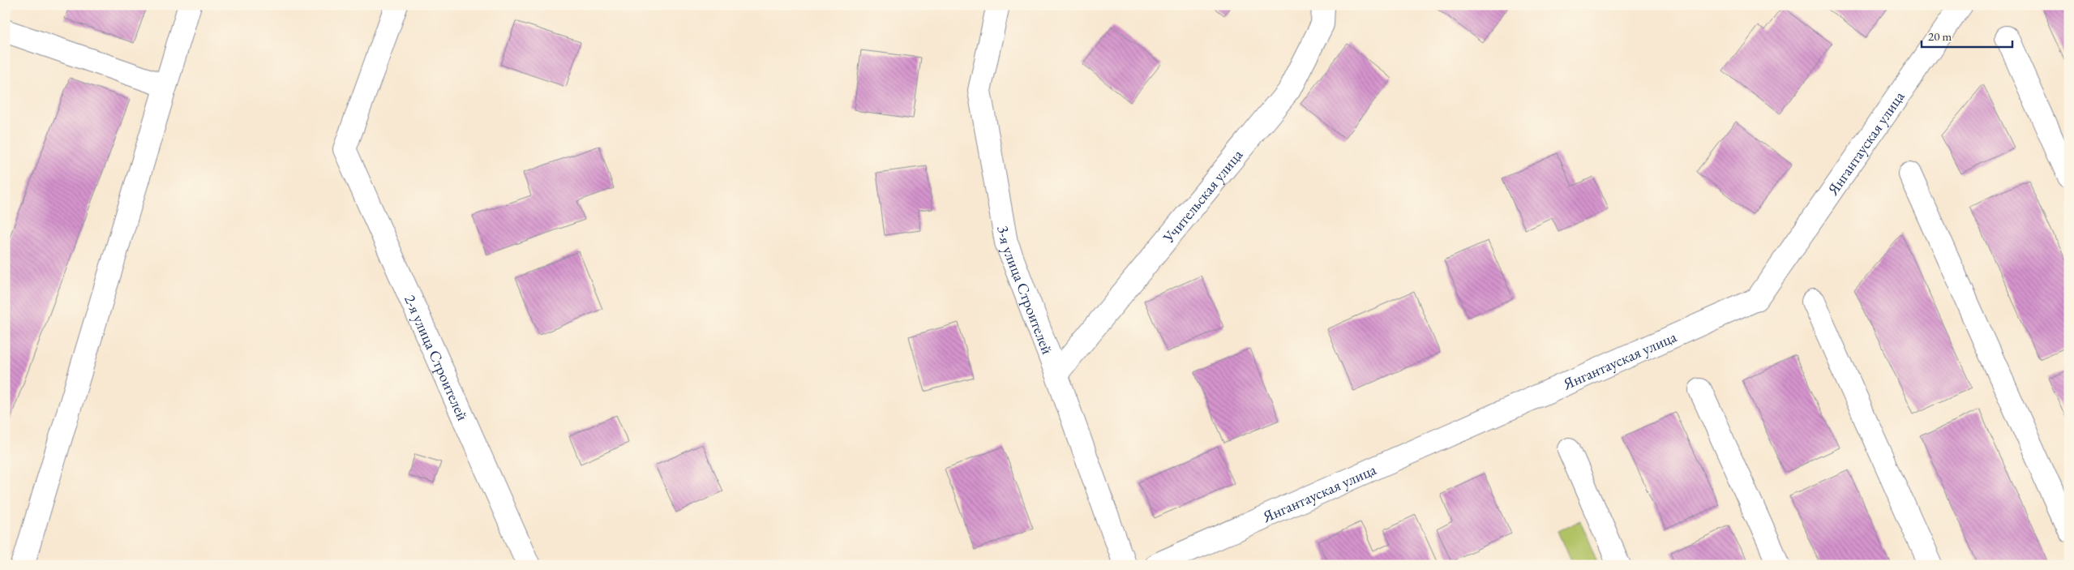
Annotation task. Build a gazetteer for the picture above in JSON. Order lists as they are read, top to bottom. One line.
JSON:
{"streets":{"street":["Янгантауская улица","Учительская улица","3-я улица Строителей","2-я улица Строителей"]},"crossings":[["Учительская улица","3-я улица Строителей"]],"scale_bar":"20 m"}
